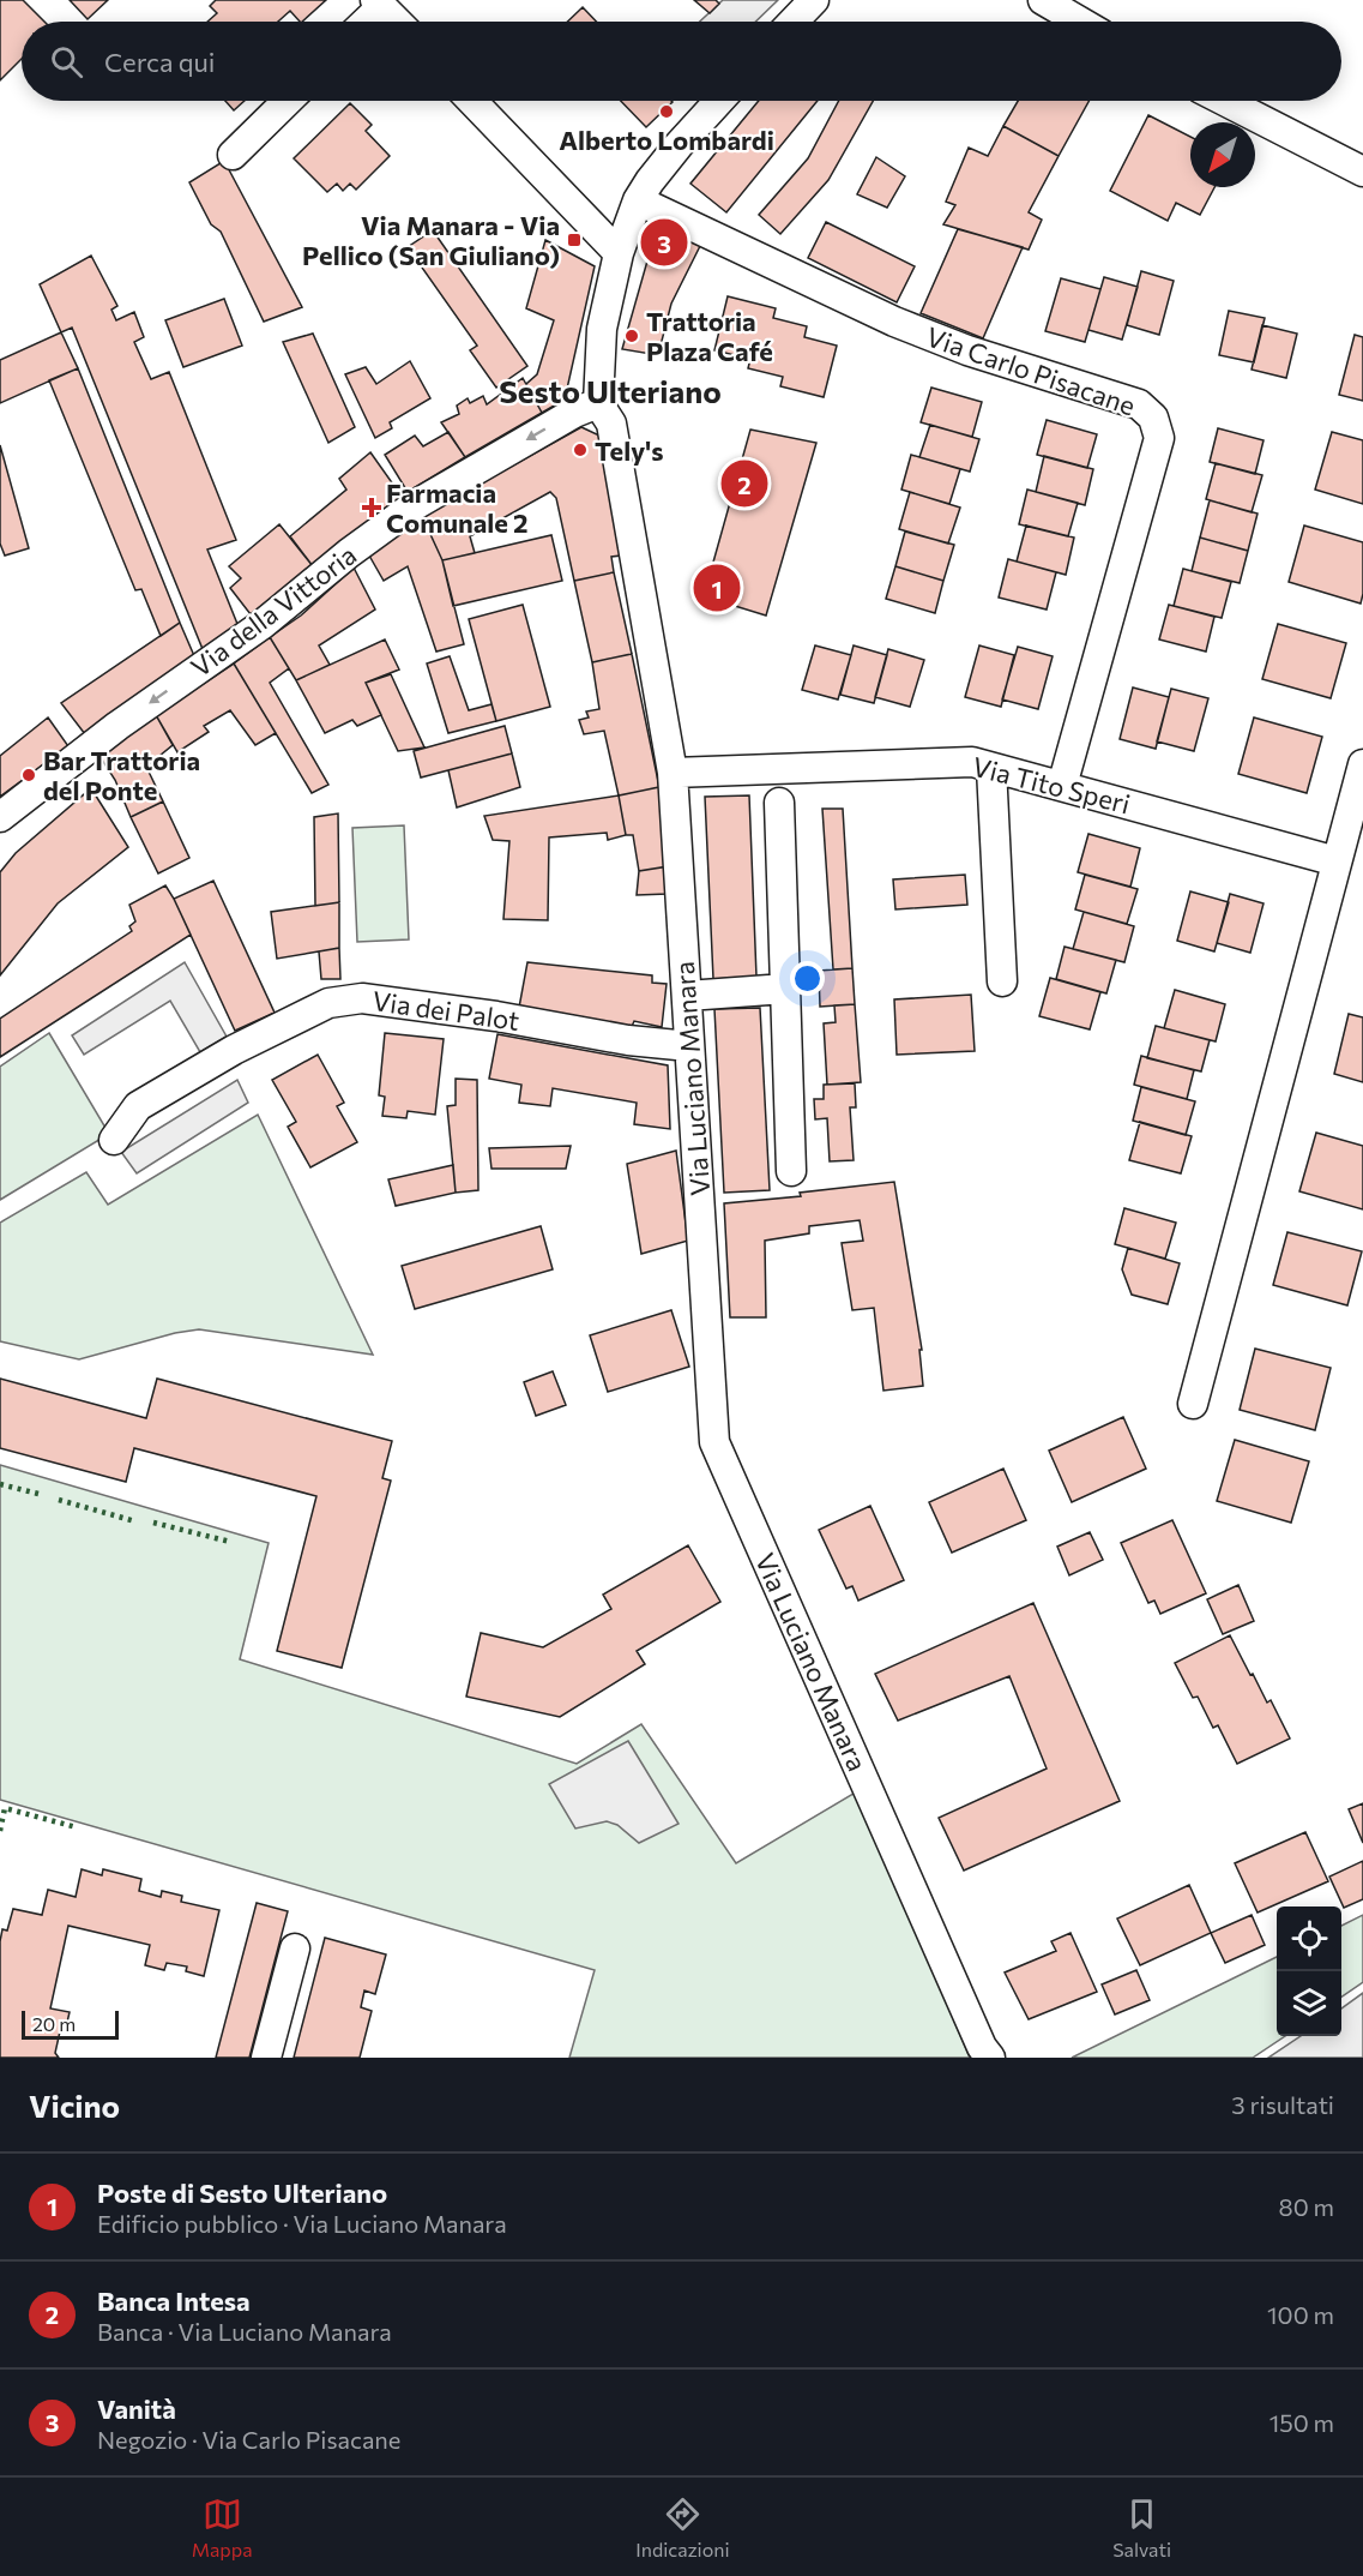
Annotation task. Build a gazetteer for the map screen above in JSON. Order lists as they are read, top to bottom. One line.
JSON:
{"streets":{"street":["Via Carlo Pisacane","Via della Vittoria","Via Tito Speri","Via dei Palot","Via Luciano Manara"]},"crossings":[["Via Carlo Pisacane","Via Tito Speri"],["Via Carlo Pisacane","Via Luciano Manara"],["Via della Vittoria","Via Luciano Manara"],["Via Tito Speri","Via Luciano Manara"],["Via dei Palot","Via Luciano Manara"]],"one_way":["Via della Vittoria"],"districts":["Sesto Ulteriano"],"places":{"other":["Alberto Lombardi","Trattoria Plaza Café","Tely's","Bar Trattoria del Ponte"],"transit":["Via Manara - Via Pellico (San Giuliano)"],"health":["Farmacia Comunale 2"]},"scale_bar":"20 m","north":"bottom left","page":{"search":"Cerca qui","pins":["3","2","1"],"scale":"20 m","heading":["Vicino","3 risultati"],"list":[{"mark":"1","name":"Poste di Sesto Ulteriano","note":"Edificio pubblico · Via Luciano Manara","value":"80 m"},{"mark":"2","name":"Banca Intesa","note":"Banca · Via Luciano Manara","value":"100 m"},{"mark":"3","name":"Vanità","note":"Negozio · Via Carlo Pisacane","value":"150 m"}],"nav":["Mappa","Indicazioni","Salvati"]}}
